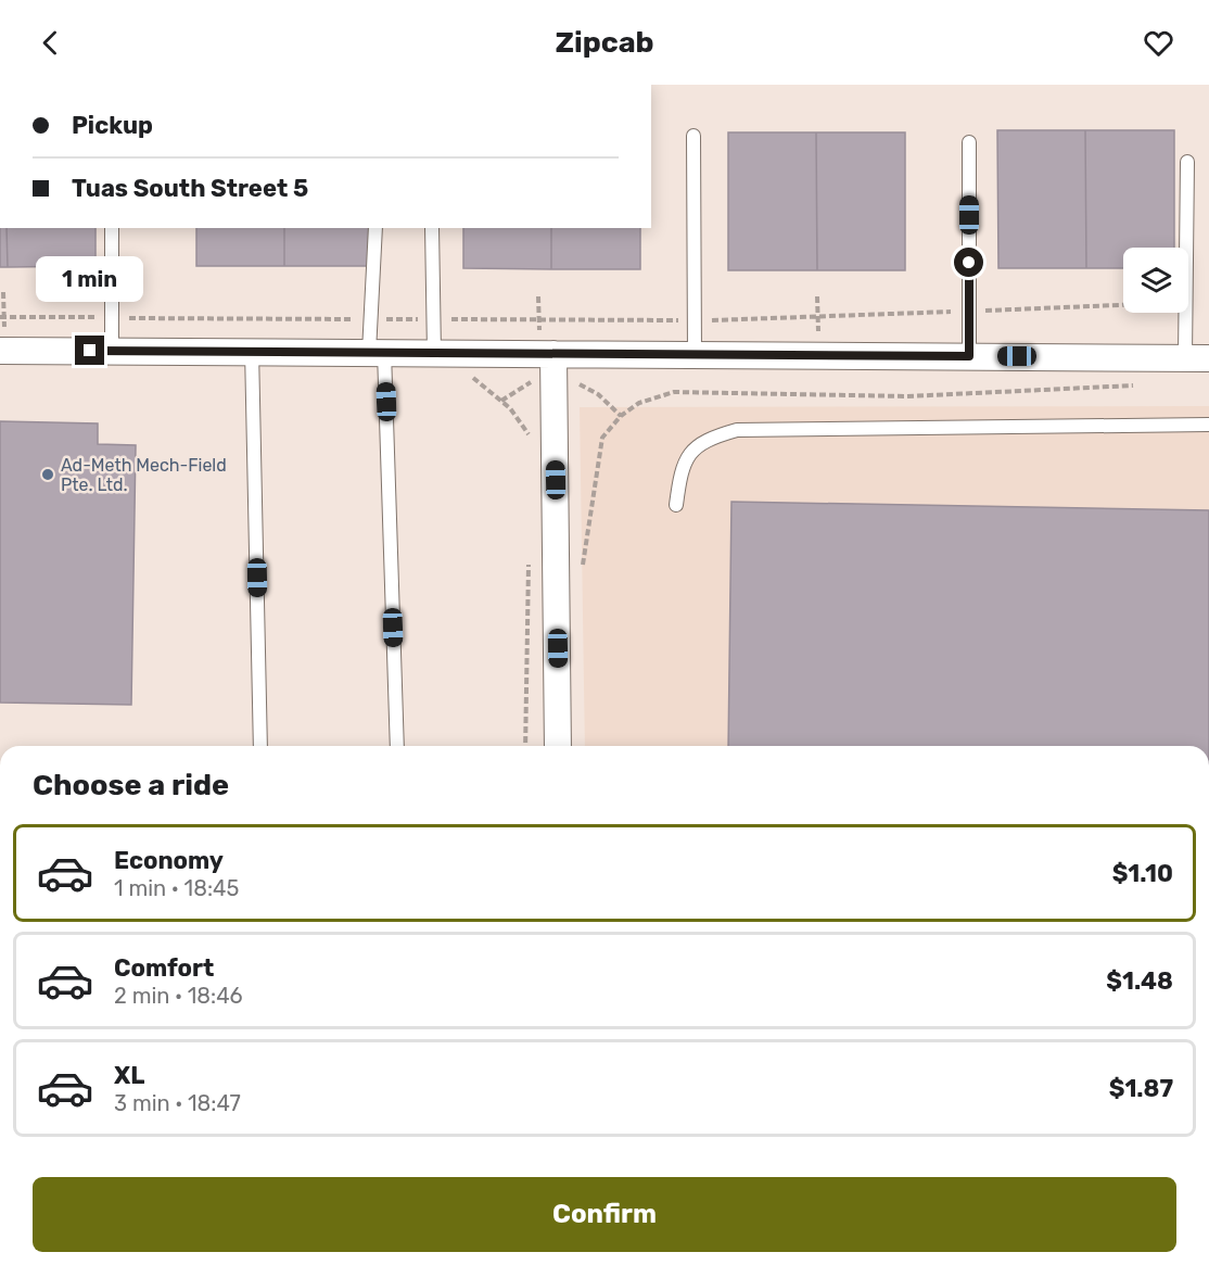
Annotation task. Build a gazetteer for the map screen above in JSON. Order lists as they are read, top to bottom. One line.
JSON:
{"places":["Ad-Meth Mech-Field Pte. Ltd."],"page":{"header":"Zipcab","banner":["Pickup","Tuas South Street 5"],"bubble":"1 min","heading":"Choose a ride","list":[{"name":"Economy","note":"1 min · 18:45","value":"$1.10"},{"name":"Comfort","note":"2 min · 18:46","value":"$1.48"},{"name":"XL","note":"3 min · 18:47","value":"$1.87"}],"buttons":"Confirm"}}
